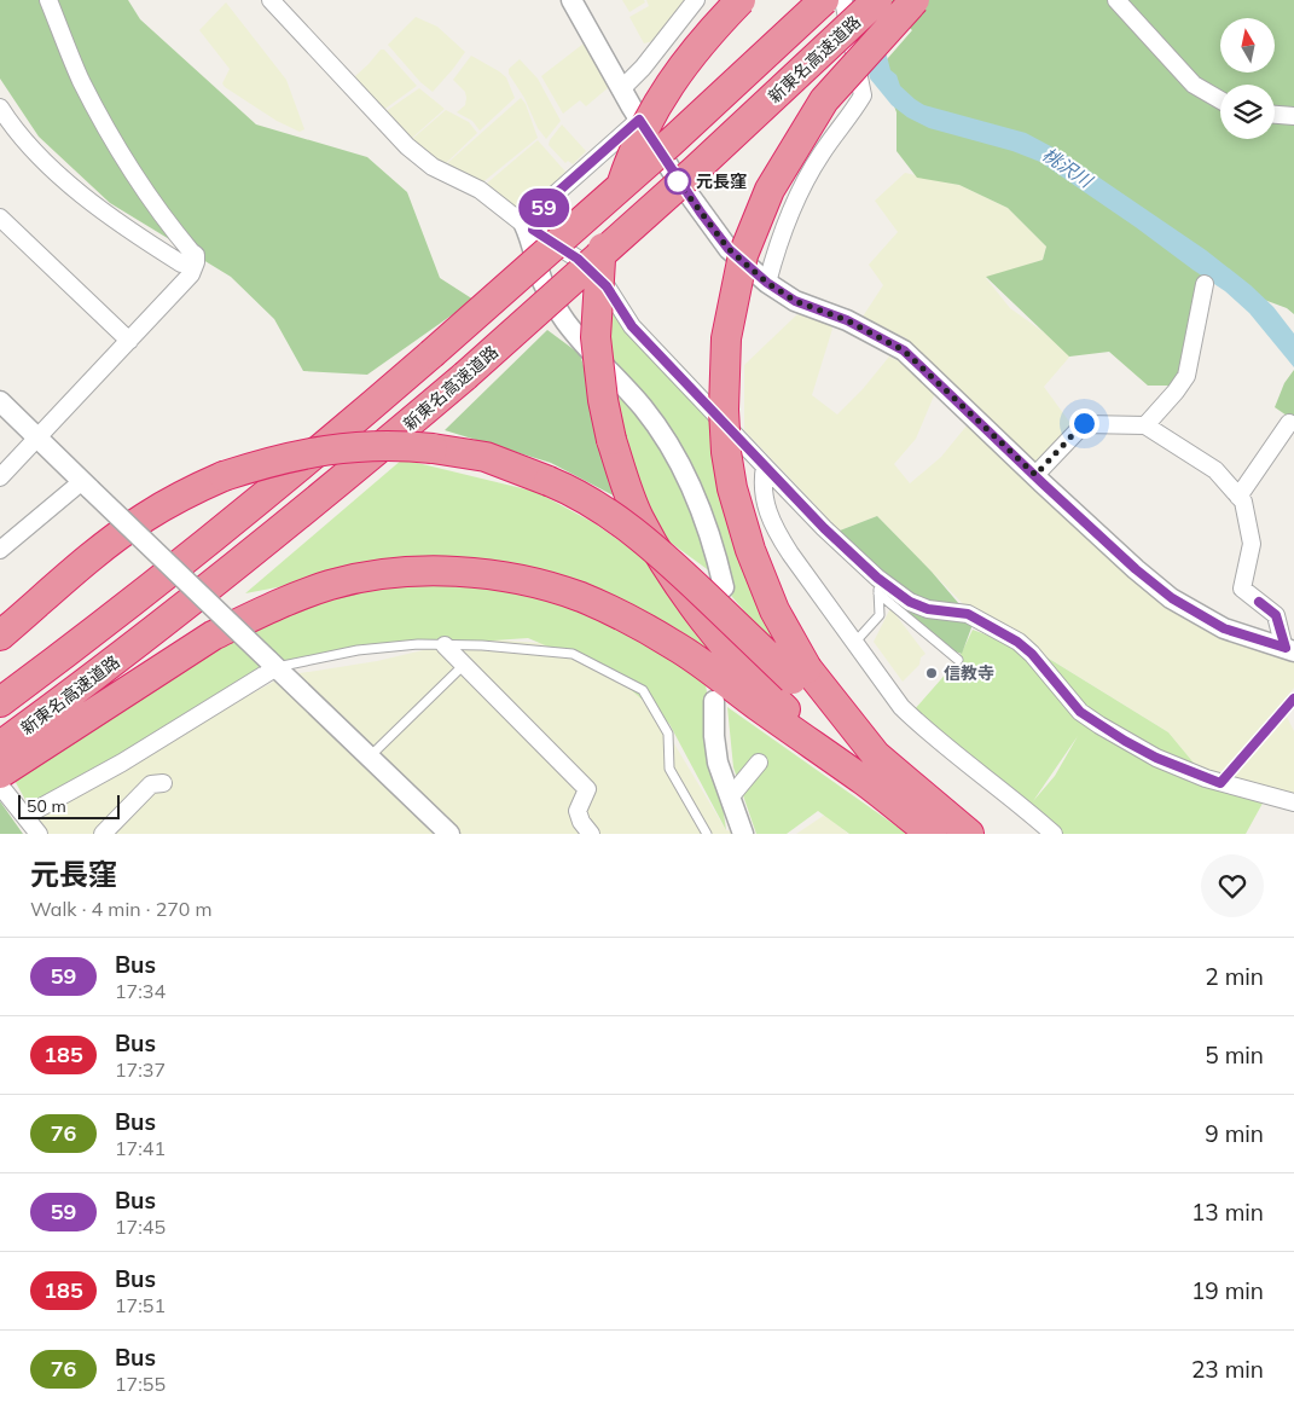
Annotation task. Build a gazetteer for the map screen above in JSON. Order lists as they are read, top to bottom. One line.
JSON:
{"streets":{"highway":["新東名高速道路"]},"water":["桃沢川"],"places":["元長窪","信教寺"],"lines":["bus line 59"],"scale_bar":"50 m","north":"top","page":{"on_map":"59","scale":"50 m","heading":["元長窪","Walk · 4 min · 270 m"],"list":[{"mark":"59","name":"Bus","note":"17:34","value":"2 min"},{"mark":"185","name":"Bus","note":"17:37","value":"5 min"},{"mark":"76","name":"Bus","note":"17:41","value":"9 min"},{"mark":"59","name":"Bus","note":"17:45","value":"13 min"},{"mark":"185","name":"Bus","note":"17:51","value":"19 min"},{"mark":"76","name":"Bus","note":"17:55","value":"23 min"}]}}
